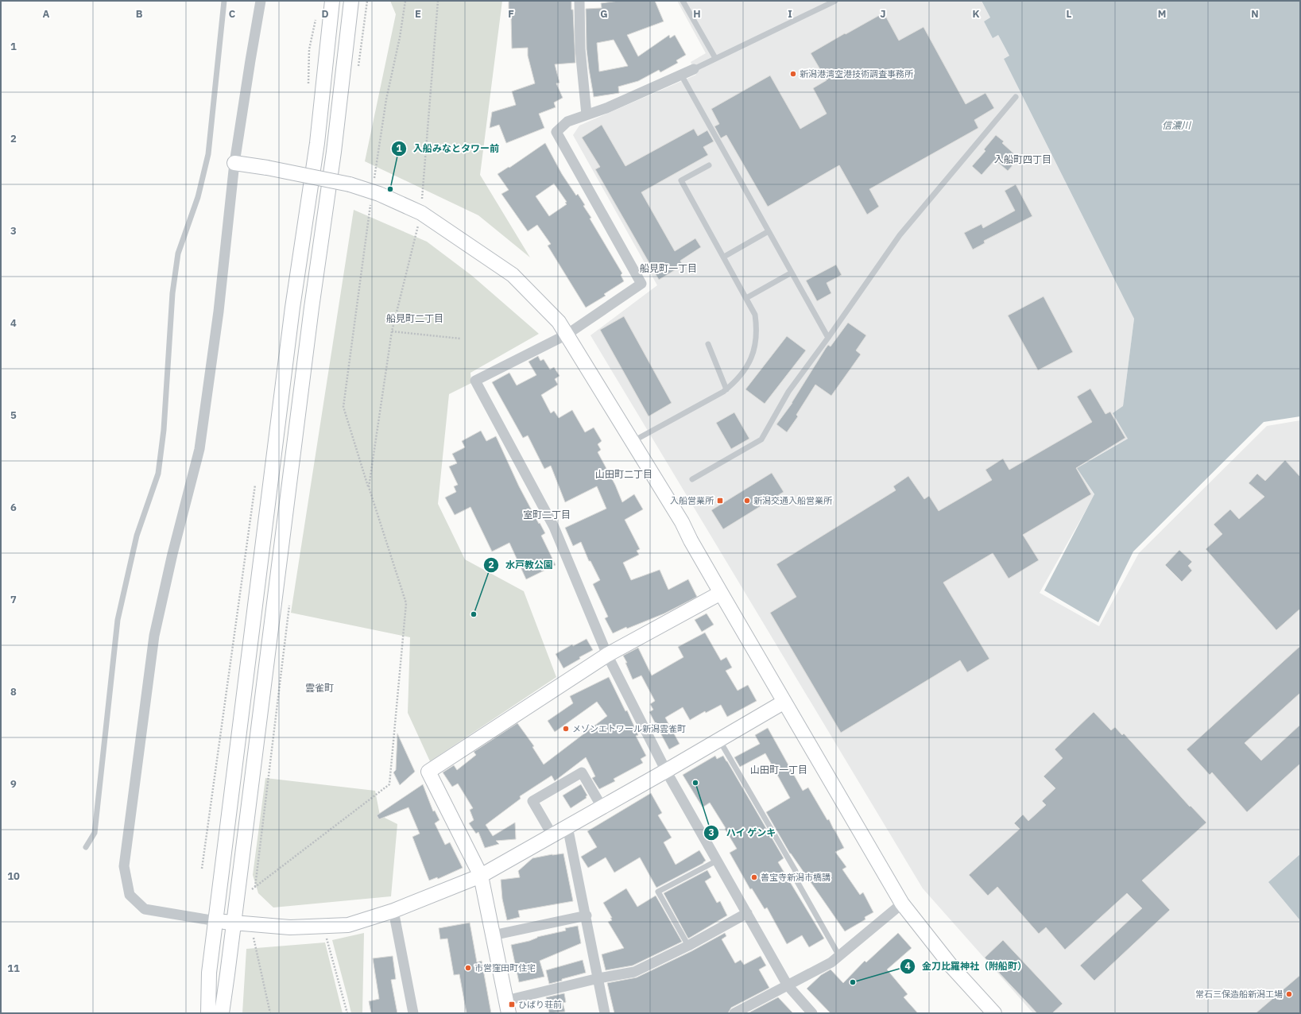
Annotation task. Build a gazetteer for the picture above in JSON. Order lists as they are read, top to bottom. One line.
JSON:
{"districts":["入船町四丁目","船見町一丁目","船見町二丁目","山田町二丁目","室町二丁目","雲雀町","山田町一丁目"],"water":["信濃川"],"places":{"other":["新潟港湾空港技術調査事務所","入船みなとタワー前","新潟交通入船営業所","水戸教公園","メゾンエトワール新潟雲雀町","ハイ ゲンキ","善宝寺新潟市橋講","市営窪田町住宅","金刀比羅神社（附船町）","常石三保造船新潟工場"],"transit":["入船営業所","ひばり荘前"]},"grid":{"columns":["A","B","C","D","E","F","G","H","I","J","K","L","M","N"],"rows":["1","2","3","4","5","6","7","8","9","10","11"]}}
